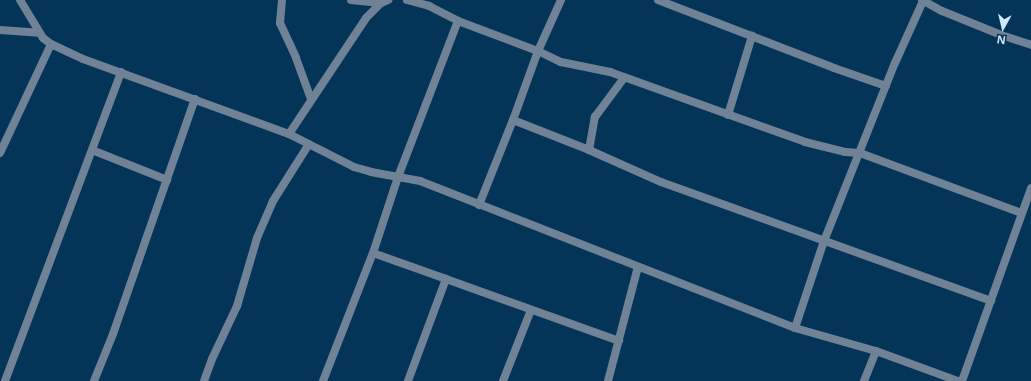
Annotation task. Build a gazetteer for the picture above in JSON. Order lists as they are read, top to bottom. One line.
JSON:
{"north":"bottom"}
